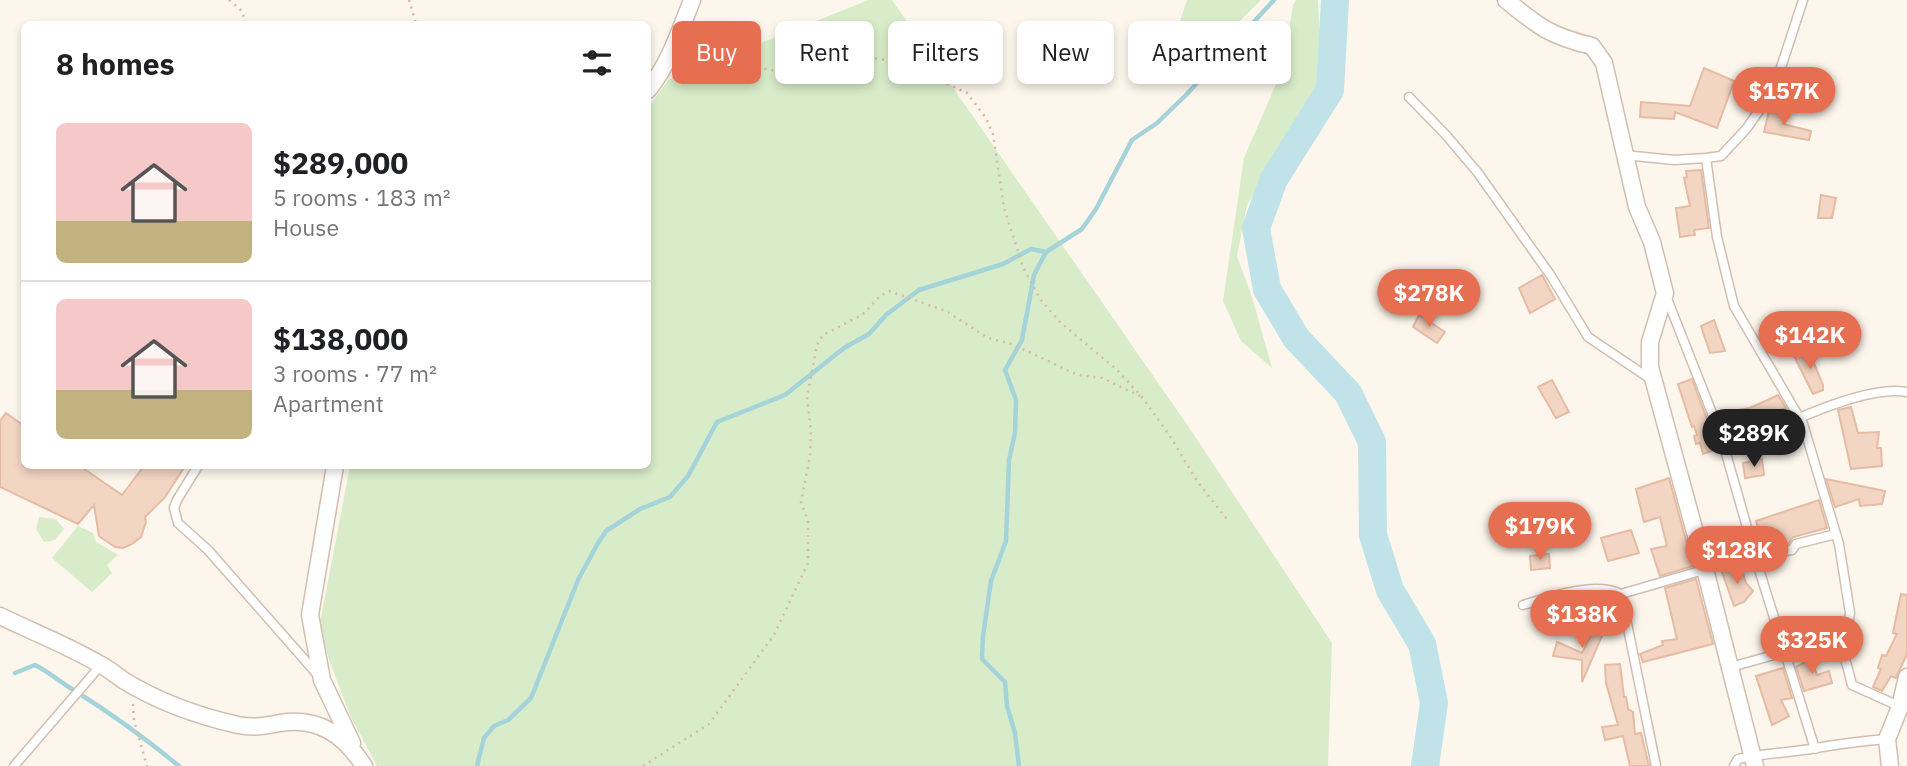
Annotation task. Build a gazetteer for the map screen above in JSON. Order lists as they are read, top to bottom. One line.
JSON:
{"page":{"chip":["Buy","Rent","Filters","New","Apartment"],"heading":"8 homes","price":["$157K","$278K","$142K","$289K","$179K","$128K","$138K","$325K"],"list":[{"name":"$289,000","note":"5 rooms · 183 m² · House"},{"name":"$138,000","note":"3 rooms · 77 m² · Apartment"}]}}
